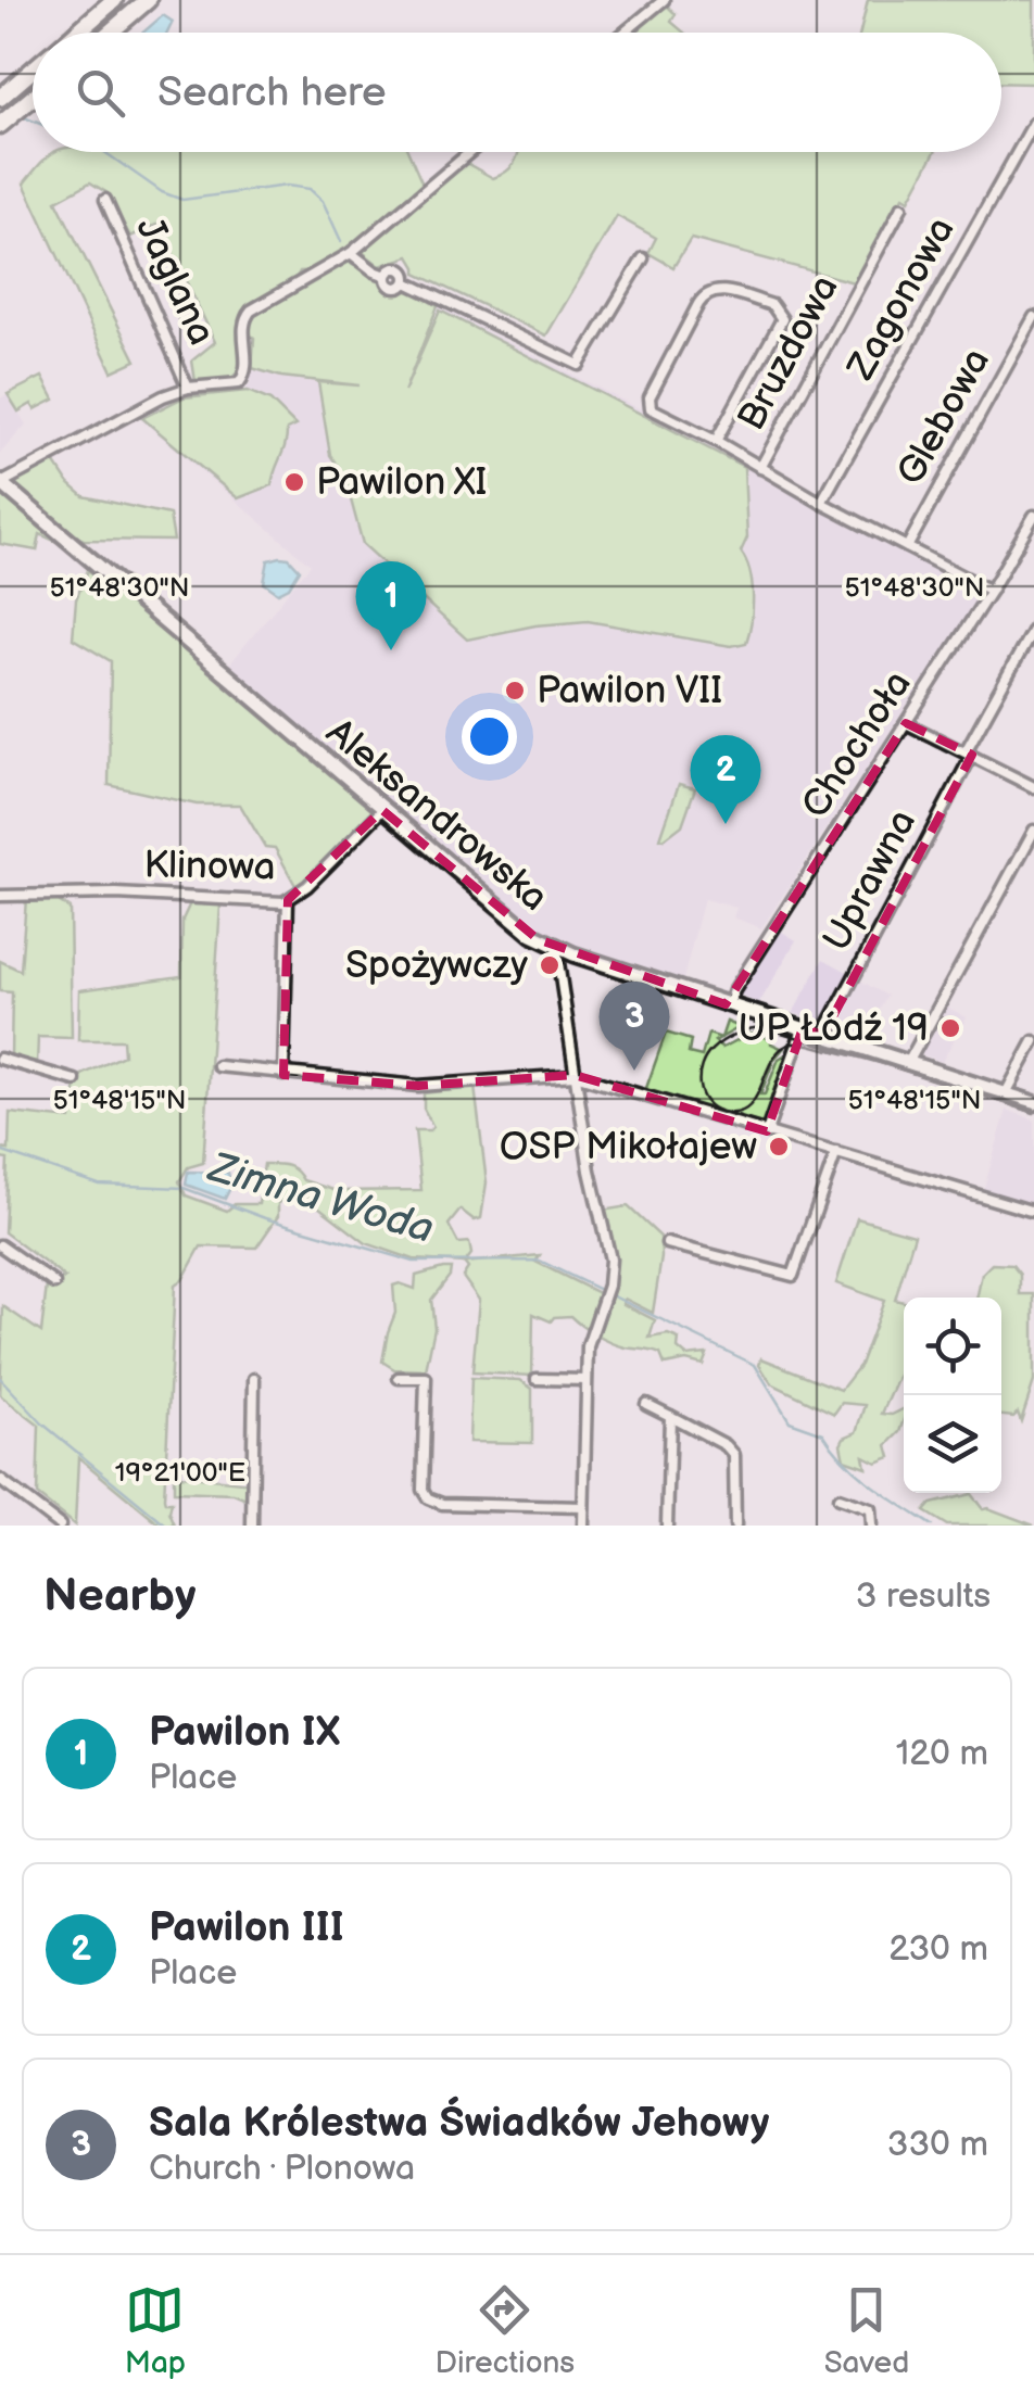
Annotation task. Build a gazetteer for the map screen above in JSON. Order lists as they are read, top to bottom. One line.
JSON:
{"streets":{"main road":["Aleksandrowska"],"street":["Jaglana","Zagonowa","Bruzdowa","Glebowa","Chochoła","Klinowa","Uprawna"]},"crossings":[["Zagonowa","Bruzdowa"],["Bruzdowa","Glebowa"],["Bruzdowa","Chochoła"],["Chochoła","Aleksandrowska"],["Aleksandrowska","Klinowa"],["Aleksandrowska","Uprawna"]],"water":["Zimna Woda"],"places":["Pawilon XI","Pawilon VII","Spożywczy","UP Łódź 19","OSP Mikołajew"],"page":{"search":"Search here","pins":["1","2","3"],"heading":["Nearby","3 results"],"list":[{"mark":"1","name":"Pawilon IX","note":"Place","value":"120 m"},{"mark":"2","name":"Pawilon III","note":"Place","value":"230 m"},{"mark":"3","name":"Sala Królestwa Świadków Jehowy","note":"Church · Plonowa","value":"330 m"}],"nav":["Map","Directions","Saved"]},"coordinates":["51°48'30\"N","51°48'15\"N","19°21'00\"E"]}
